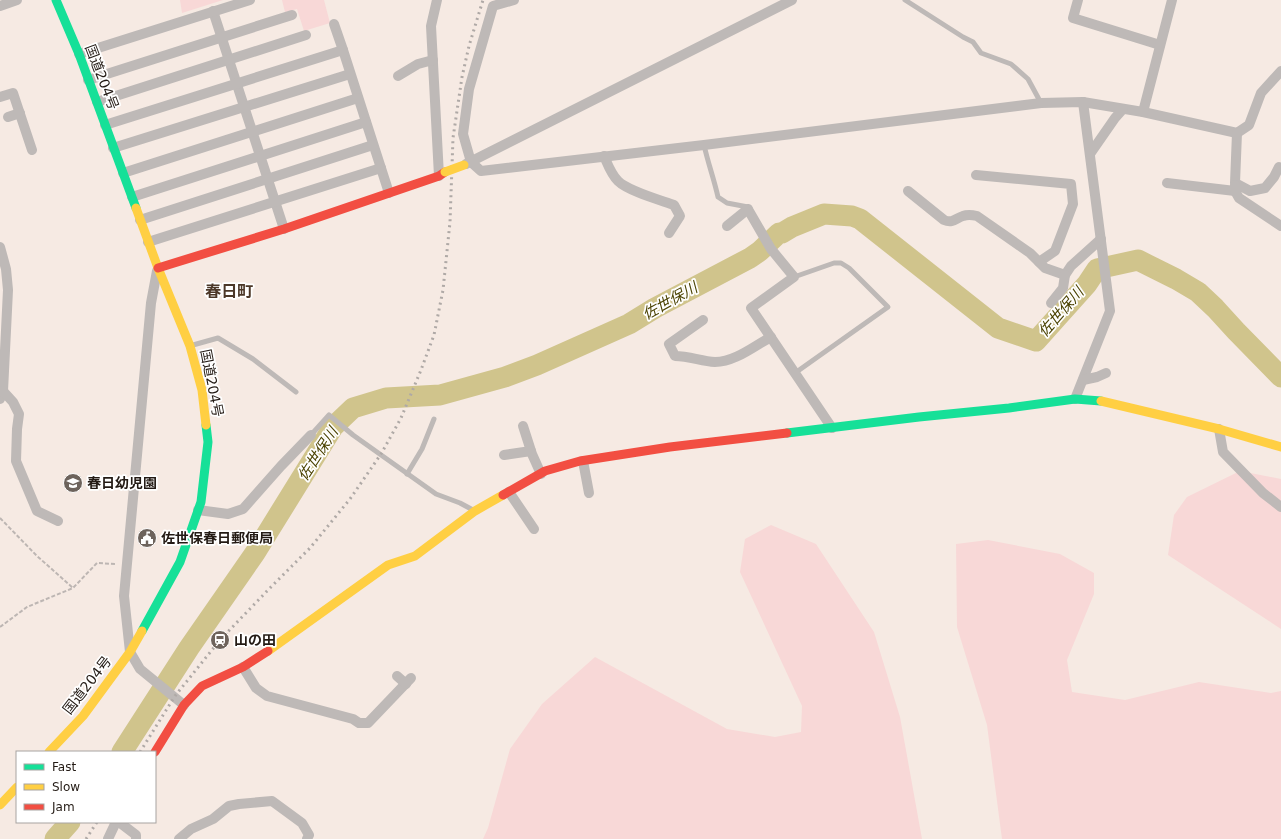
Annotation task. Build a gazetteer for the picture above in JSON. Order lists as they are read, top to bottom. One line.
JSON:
{"streets":{"main road":["国道204号"]},"districts":["春日町"],"water":["佐世保川"],"places":{"school or university":["春日幼児園"],"public building":["佐世保春日郵便局"],"station":["山の田"]},"legend":["Fast","Slow","Jam"]}
